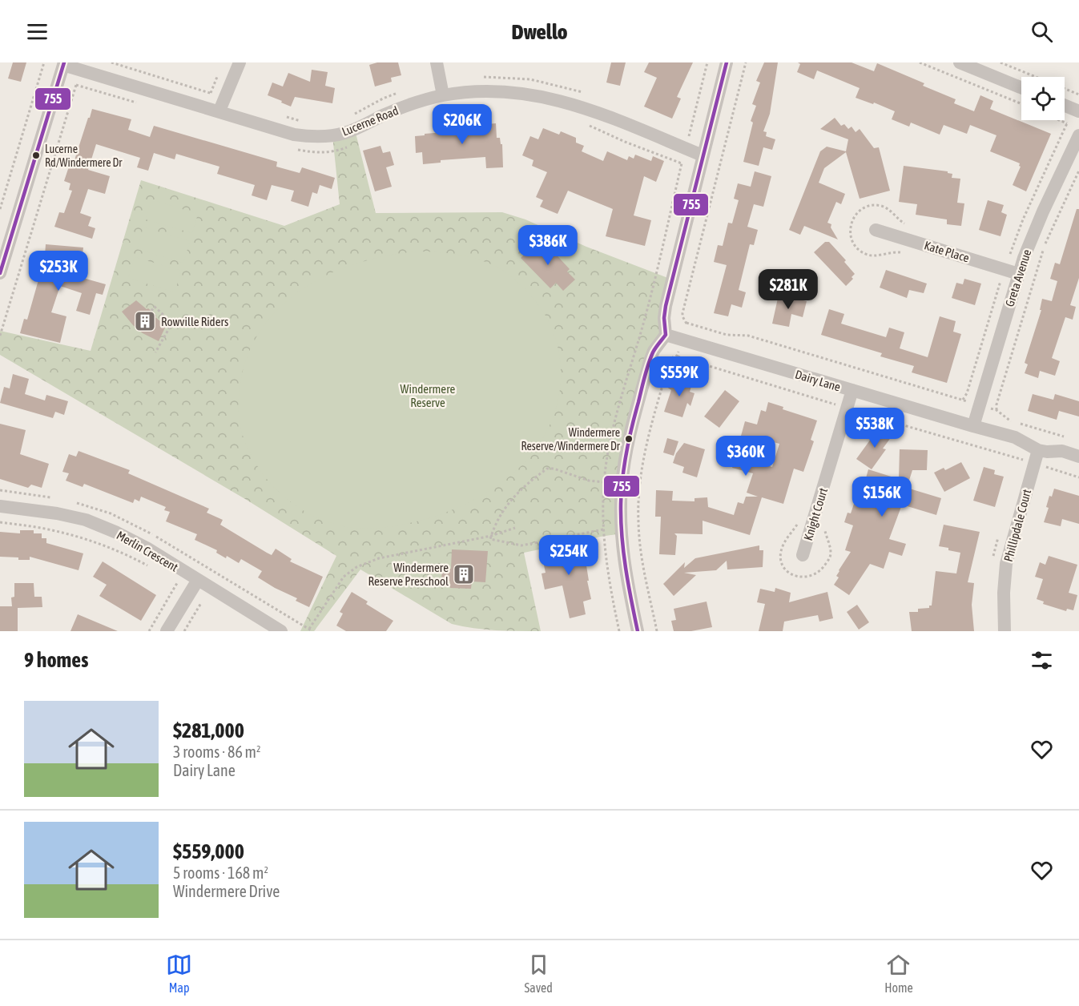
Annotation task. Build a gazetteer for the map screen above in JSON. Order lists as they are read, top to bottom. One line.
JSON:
{"streets":{"street":["Lucerne Road","Kate Place","Greta Avenue","Dairy Lane","Knight Court","Phillipdale Court","Merlin Crescent"]},"crossings":[["Kate Place","Greta Avenue"],["Greta Avenue","Dairy Lane"],["Dairy Lane","Knight Court"],["Dairy Lane","Phillipdale Court"]],"parks":["Windermere Reserve"],"places":{"other":["Lucerne Rd/Windermere Dr","Windermere Reserve/Windermere Dr"],"building":["Rowville Riders","Windermere Reserve Preschool"]},"lines":["transit line 755"],"page":{"header":"Dwello","price":["$206K","$386K","$253K","$281K","$559K","$538K","$360K","$156K","$254K"],"heading":"9 homes","list":[{"name":"$281,000","note":"3 rooms · 86 m² · Dairy Lane"},{"name":"$559,000","note":"5 rooms · 168 m² · Windermere Drive"}],"tabs":["Map","Saved","Home"]}}
